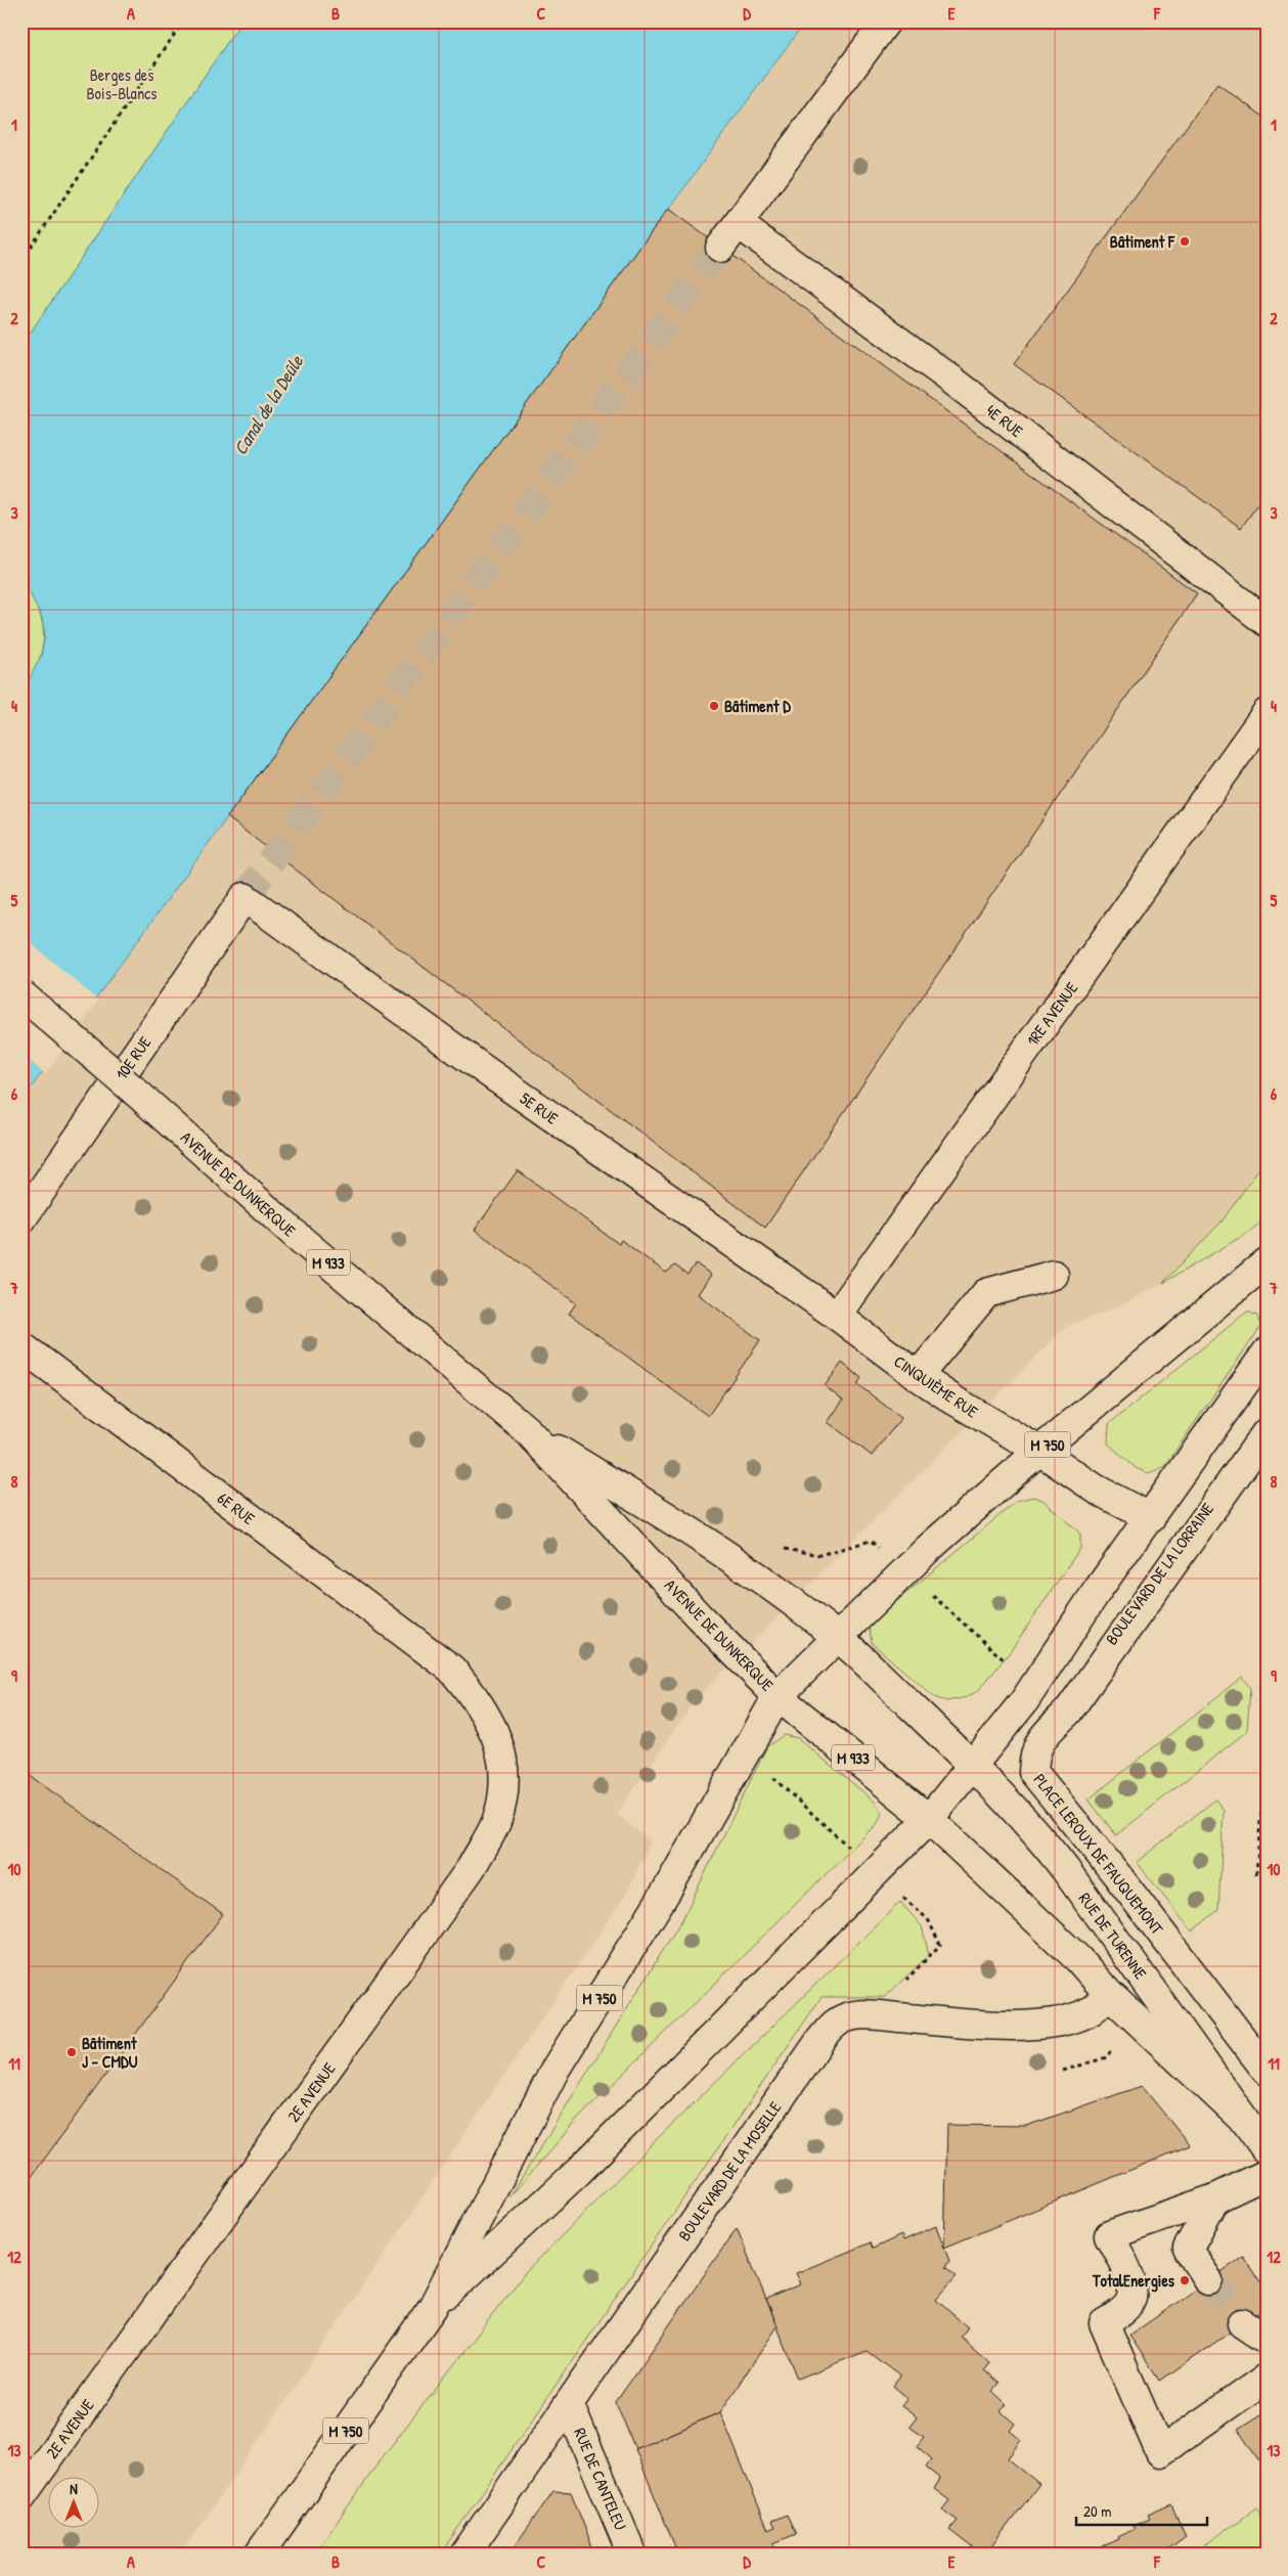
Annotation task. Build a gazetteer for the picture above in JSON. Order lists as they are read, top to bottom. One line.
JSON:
{"streets":{"main road":["4E RUE","1RE AVENUE","10E RUE","5E RUE","AVENUE DE DUNKERQUE","M 933","CINQUIÈME RUE","M 750","6E RUE","BOULEVARD DE LA LORRAINE","PLACE LEROUX DE FAUQUEMONT","RUE DE TURENNE","2E AVENUE","BOULEVARD DE LA MOSELLE","RUE DE CANTELEU"]},"crossings":[["1RE AVENUE","5E RUE"],["1RE AVENUE","CINQUIÈME RUE"],["10E RUE","5E RUE"],["5E RUE","CINQUIÈME RUE"],["AVENUE DE DUNKERQUE","M 933"],["AVENUE DE DUNKERQUE","M 750"],["AVENUE DE DUNKERQUE","RUE DE TURENNE"],["M 933","M 750"],["M 933","RUE DE TURENNE"],["CINQUIÈME RUE","M 750"],["M 750","RUE DE TURENNE"],["6E RUE","2E AVENUE"],["RUE DE TURENNE","BOULEVARD DE LA MOSELLE"],["BOULEVARD DE LA MOSELLE","RUE DE CANTELEU"]],"water":["Canal de la Deûle"],"parks":["Berges des Bois-Blancs"],"places":["Bâtiment F","Bâtiment D","Bâtiment J - CMDU","TotalEnergies"],"scale_bar":"20 m","north":"top","grid":{"columns":["A","B","C","D","E","F"],"rows":["1","2","3","4","5","6","7","8","9","10","11","12","13"]}}
